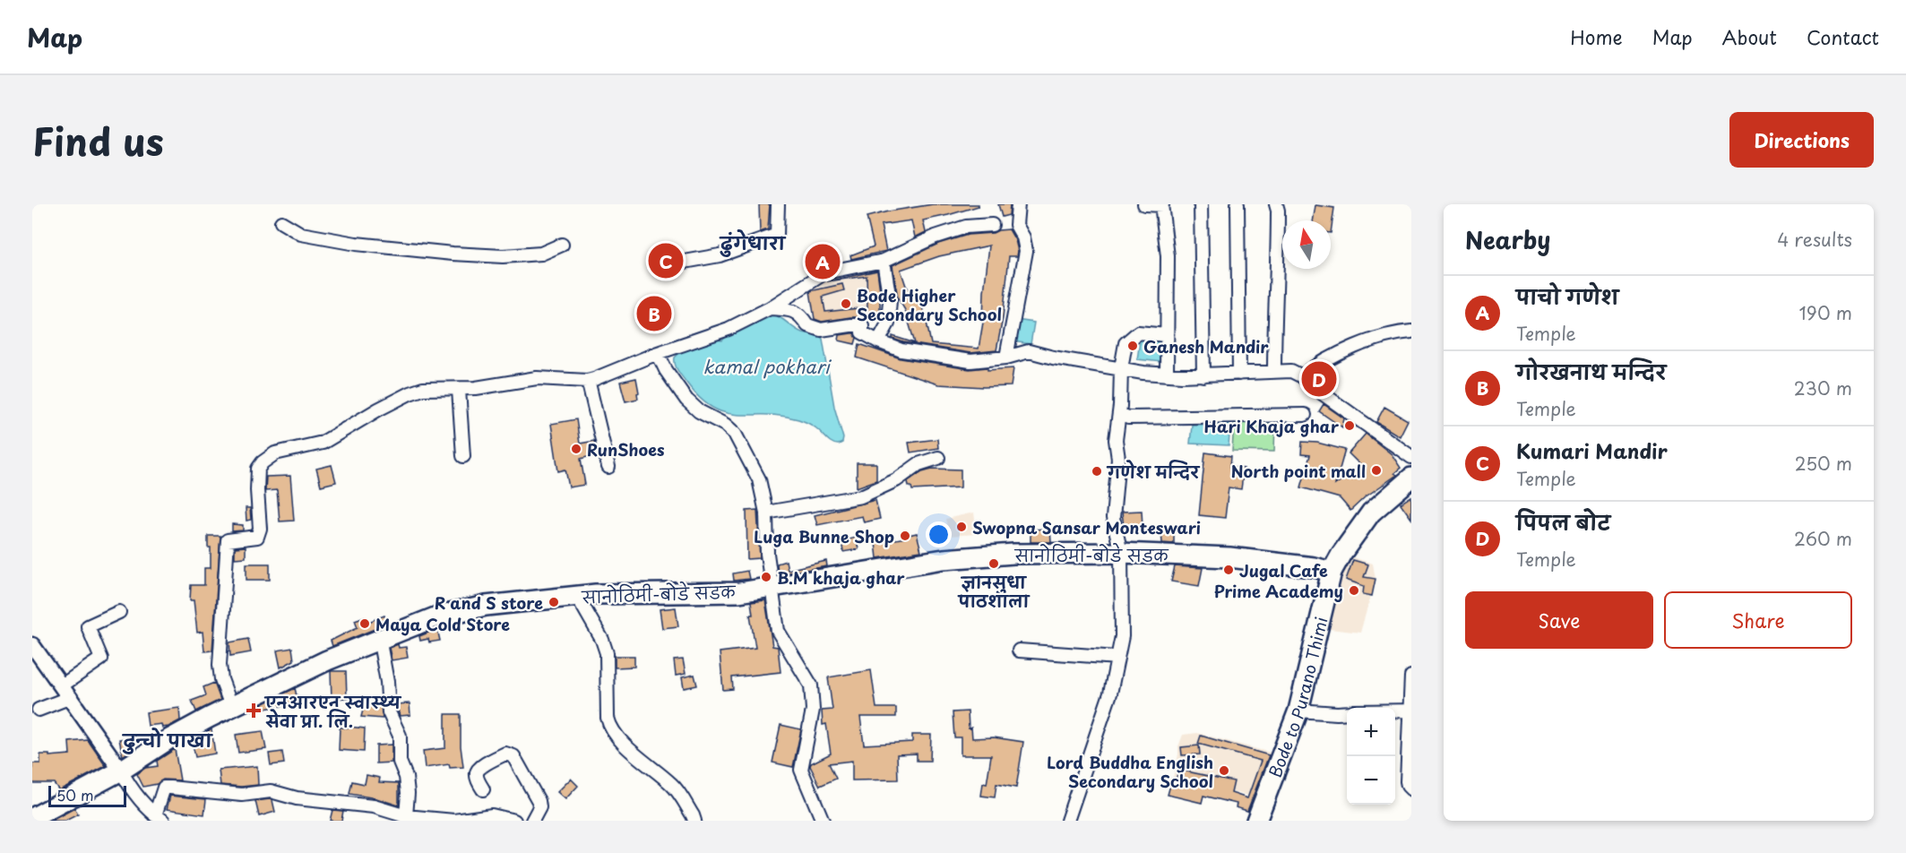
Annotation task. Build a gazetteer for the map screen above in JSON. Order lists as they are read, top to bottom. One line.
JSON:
{"streets":{"main road":["सानोठिमी-बोडे सडक","Bode to Purano Thimi"]},"crossings":[["सानोठिमी-बोडे सडक","Bode to Purano Thimi"]],"districts":["ढुंगेधारा","ढुन्चो पाखा"],"water":["kamal pokhari"],"places":{"other":["Bode Higher Secondary School","Ganesh Mandir","Hari Khaja ghar","RunShoes","North point mall","गणेश मन्दिर","Swopna Sansar Monteswari","Luga Bunne Shop","ज्ञानसुधा पाठशाला","Jugal Cafe","B.M khaja ghar","Prime Academy","R and S store","Maya Cold Store","Lord Buddha English Secondary School"],"health":["एनआरएन स्वास्थ्य सेवा प्रा. लि."]},"scale_bar":"50 m","north":"top","page":{"header":"Map","nav":["Home","Map","About","Contact"],"title":"Find us","buttons":["Directions",["Save","Share"]],"heading":["Nearby","4 results"],"pins":["C","A","B","D"],"list":[{"mark":"A","name":"पाचो गणेश","note":"Temple","value":"190 m"},{"mark":"B","name":"गोरखनाथ मन्दिर","note":"Temple","value":"230 m"},{"mark":"C","name":"Kumari Mandir","note":"Temple","value":"250 m"},{"mark":"D","name":"पिपल बोट","note":"Temple","value":"260 m"}],"map_buttons":["+","−"],"scale":"50 m"}}
